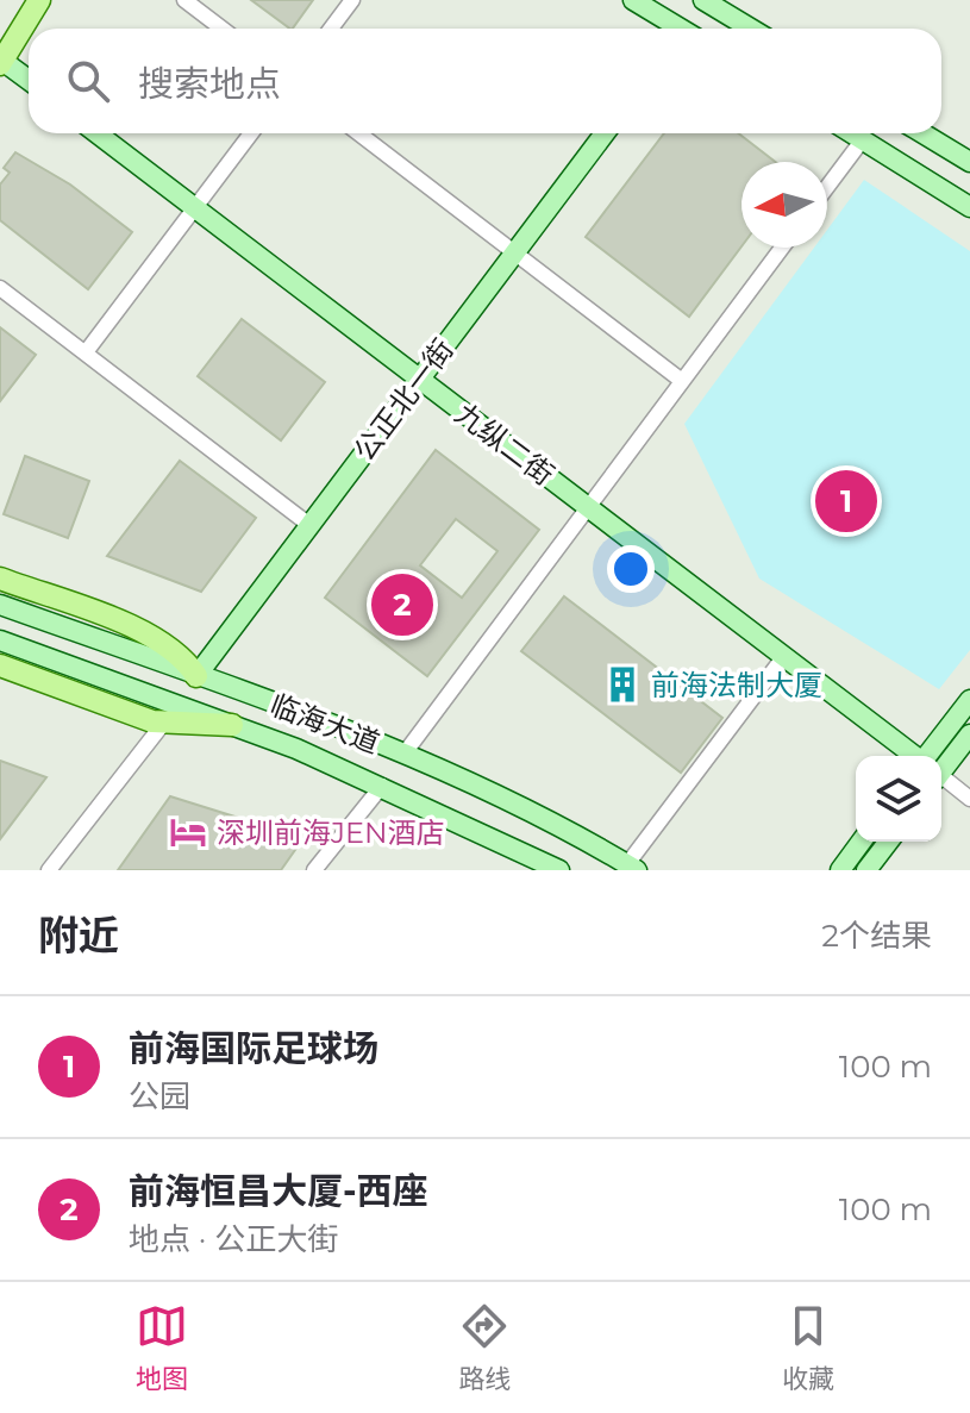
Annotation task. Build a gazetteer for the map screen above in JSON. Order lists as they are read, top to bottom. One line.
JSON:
{"streets":{"street":["公正北一街","九纵二街","临海大道"]},"crossings":[["公正北一街","九纵二街"],["公正北一街","临海大道"]],"places":{"building":["前海法制大厦"],"hotel":["深圳前海JEN酒店"]},"north":"left","page":{"search":"搜索地点","pins":["1","2"],"heading":["附近","2个结果"],"list":[{"mark":"1","name":"前海国际足球场","note":"公园","value":"100 m"},{"mark":"2","name":"前海恒昌大厦-西座","note":"地点 · 公正大街","value":"100 m"}],"nav":["地图","路线","收藏"]}}
